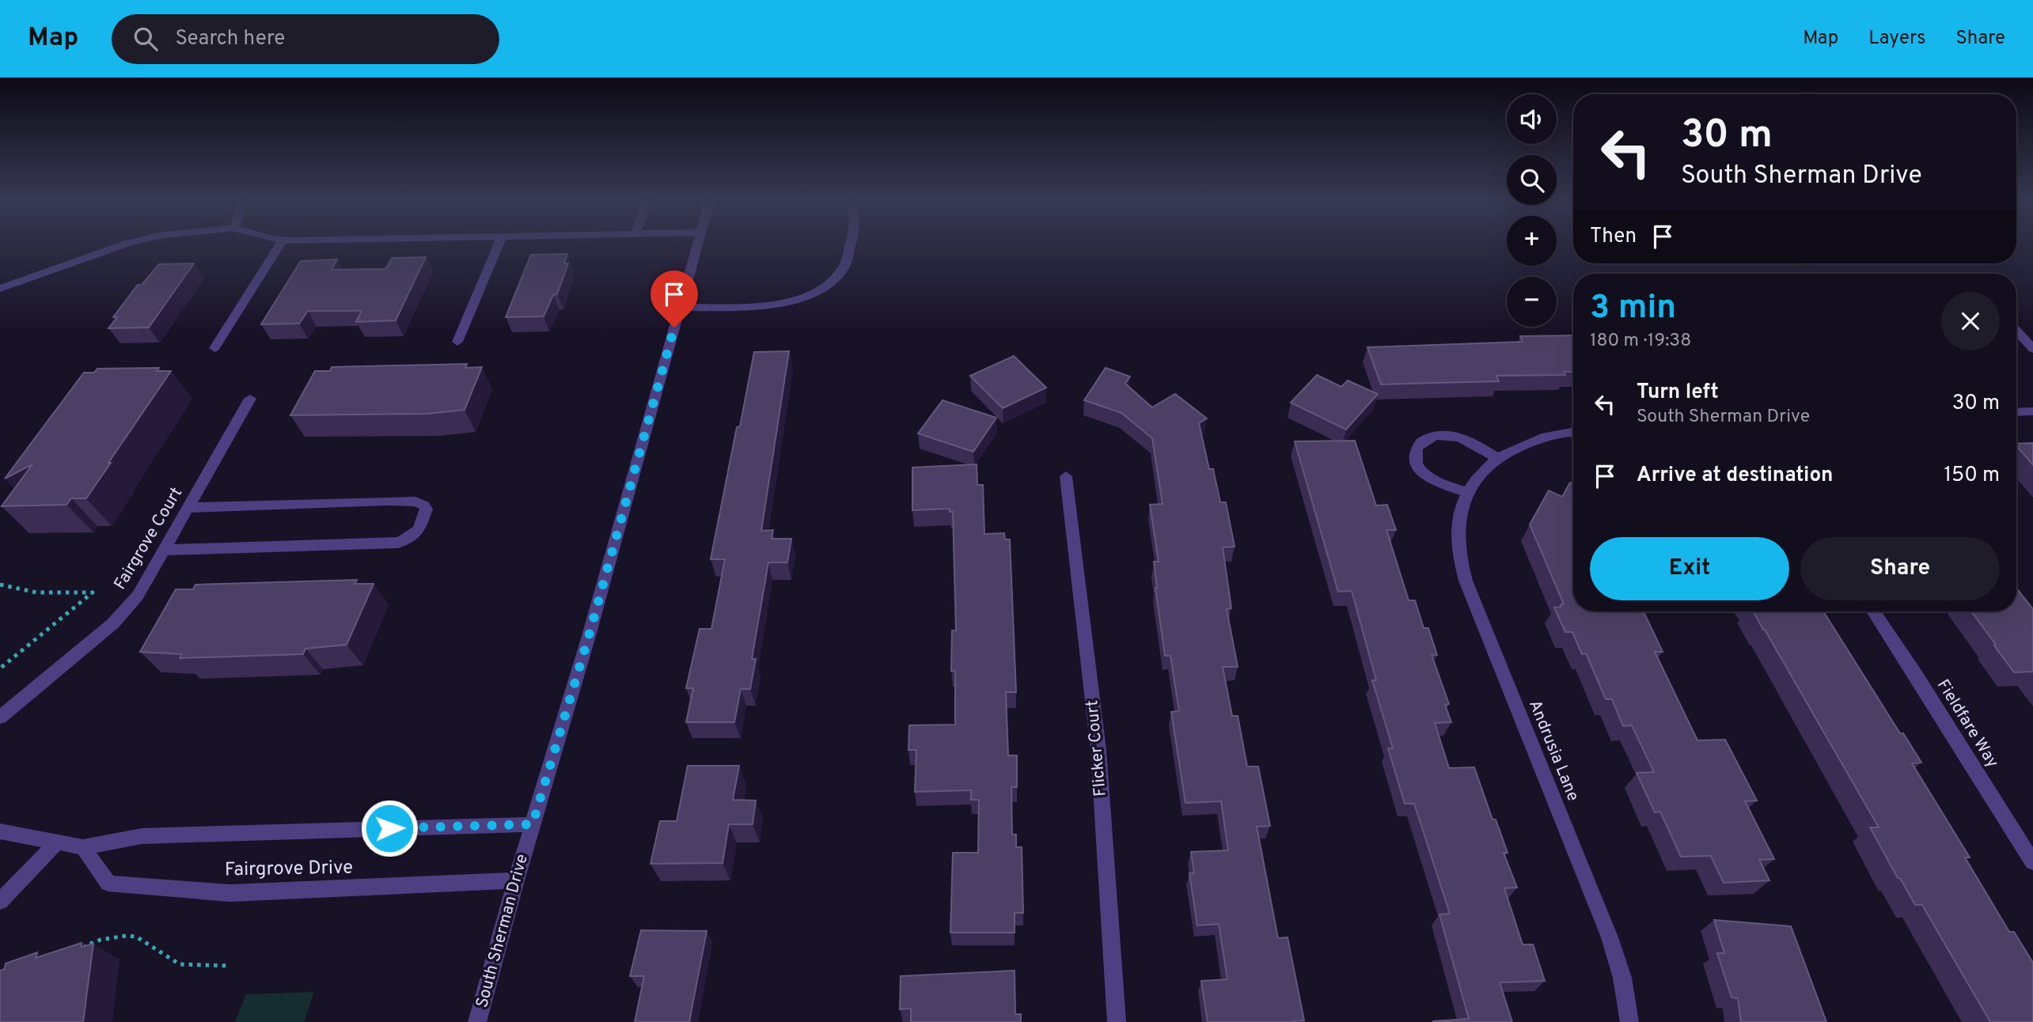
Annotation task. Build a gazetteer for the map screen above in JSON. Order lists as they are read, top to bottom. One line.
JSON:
{"streets":{"street":["Fairgrove Court","Fieldfare Way","Flicker Court","Andrusia Lane","Fairgrove Drive","South Sherman Drive"]},"crossings":[["Fairgrove Drive","South Sherman Drive"]],"page":{"header":"Map","search":"Search here","nav":["Map","Layers","Share"],"map_buttons":["+","−"],"turn":["30 m","South Sherman Drive"],"then":"Then","heading":["3 min","180 m · 19:38"],"list":[{"name":"Turn left","note":"South Sherman Drive","value":"30 m"},{"name":"Arrive at destination","value":"150 m"}],"buttons":["Exit","Share"]}}
